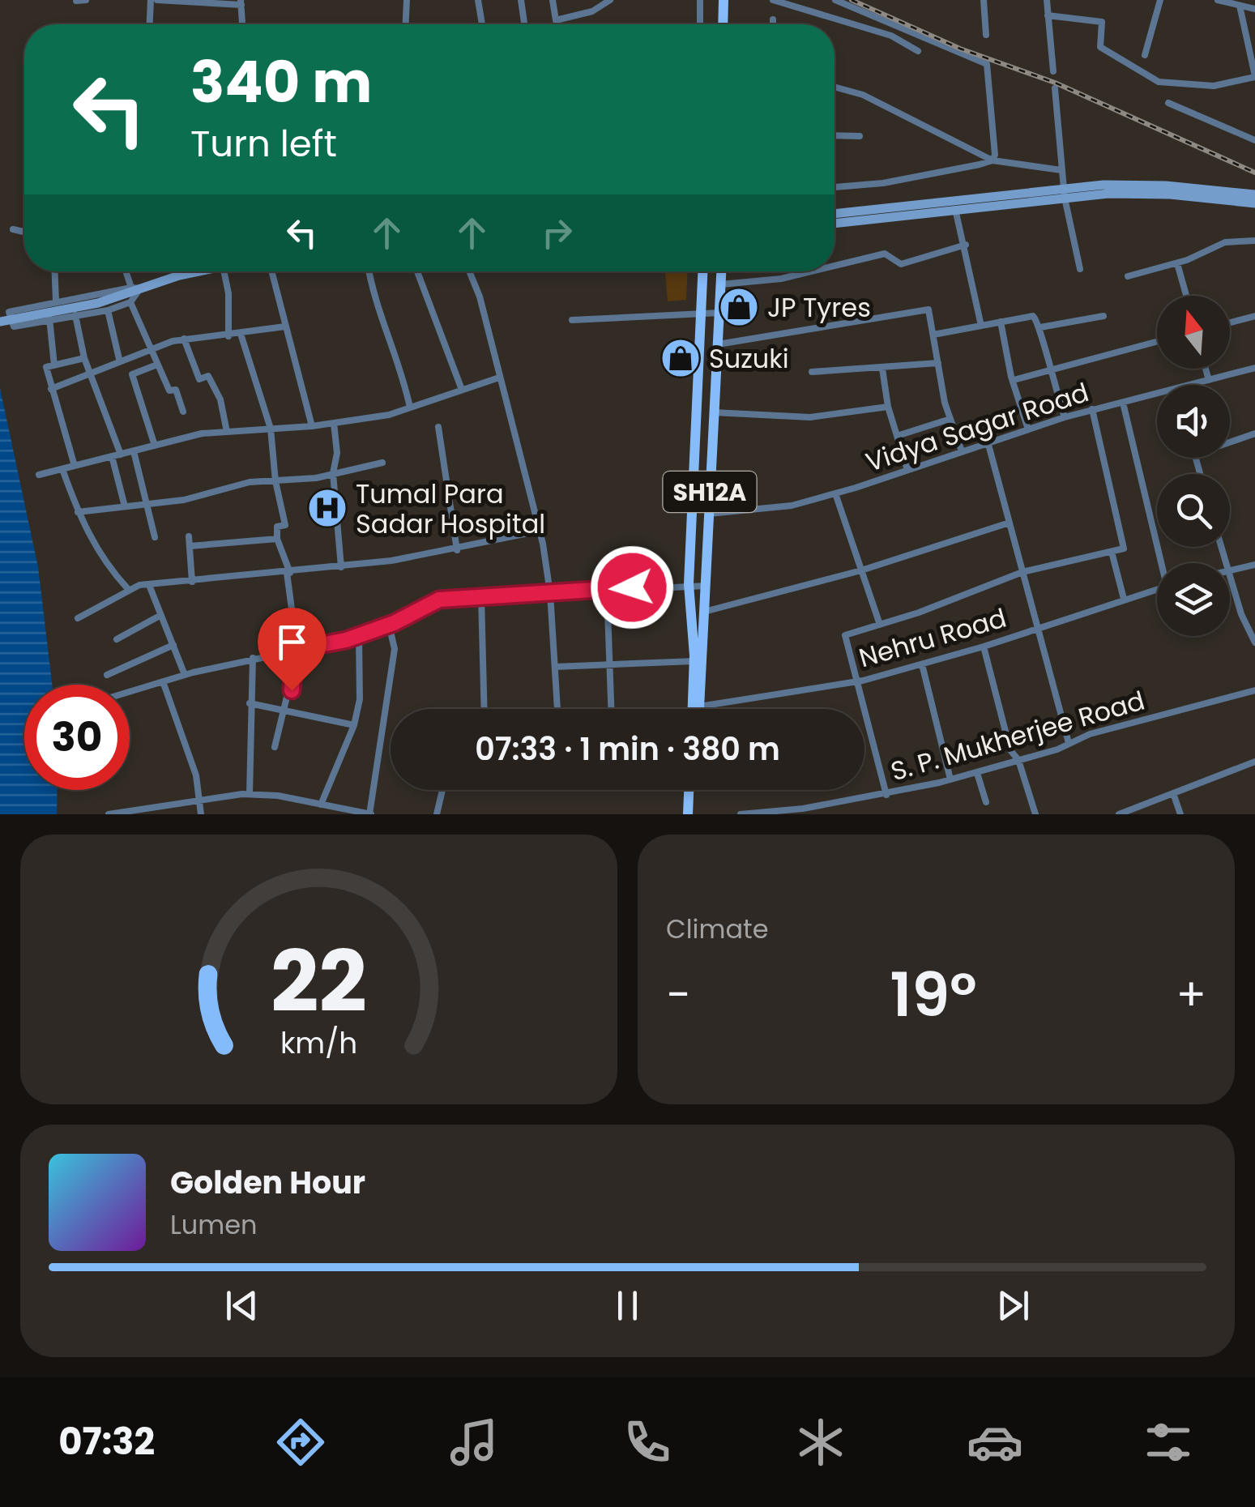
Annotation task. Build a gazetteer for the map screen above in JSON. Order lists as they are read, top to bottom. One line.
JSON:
{"streets":{"main road":["SH12A"],"street":["Vidya Sagar Road","Nehru Road","S. P. Mukherjee Road"]},"crossings":[["Vidya Sagar Road","SH12A"],["SH12A","Nehru Road"]],"places":{"shop":["JP Tyres","Suzuki"],"hospital":["Tumal Para Sadar Hospital"]},"north":"top","page":{"turn":["340 m","Turn left"],"limit":"30","trip":"07:33 · 1 min · 380 m","tile":"Climate","heat":["−","19°","+"],"song":["Golden Hour","Lumen"],"tabs":"07:32","gauge":["22","km/h"]}}
